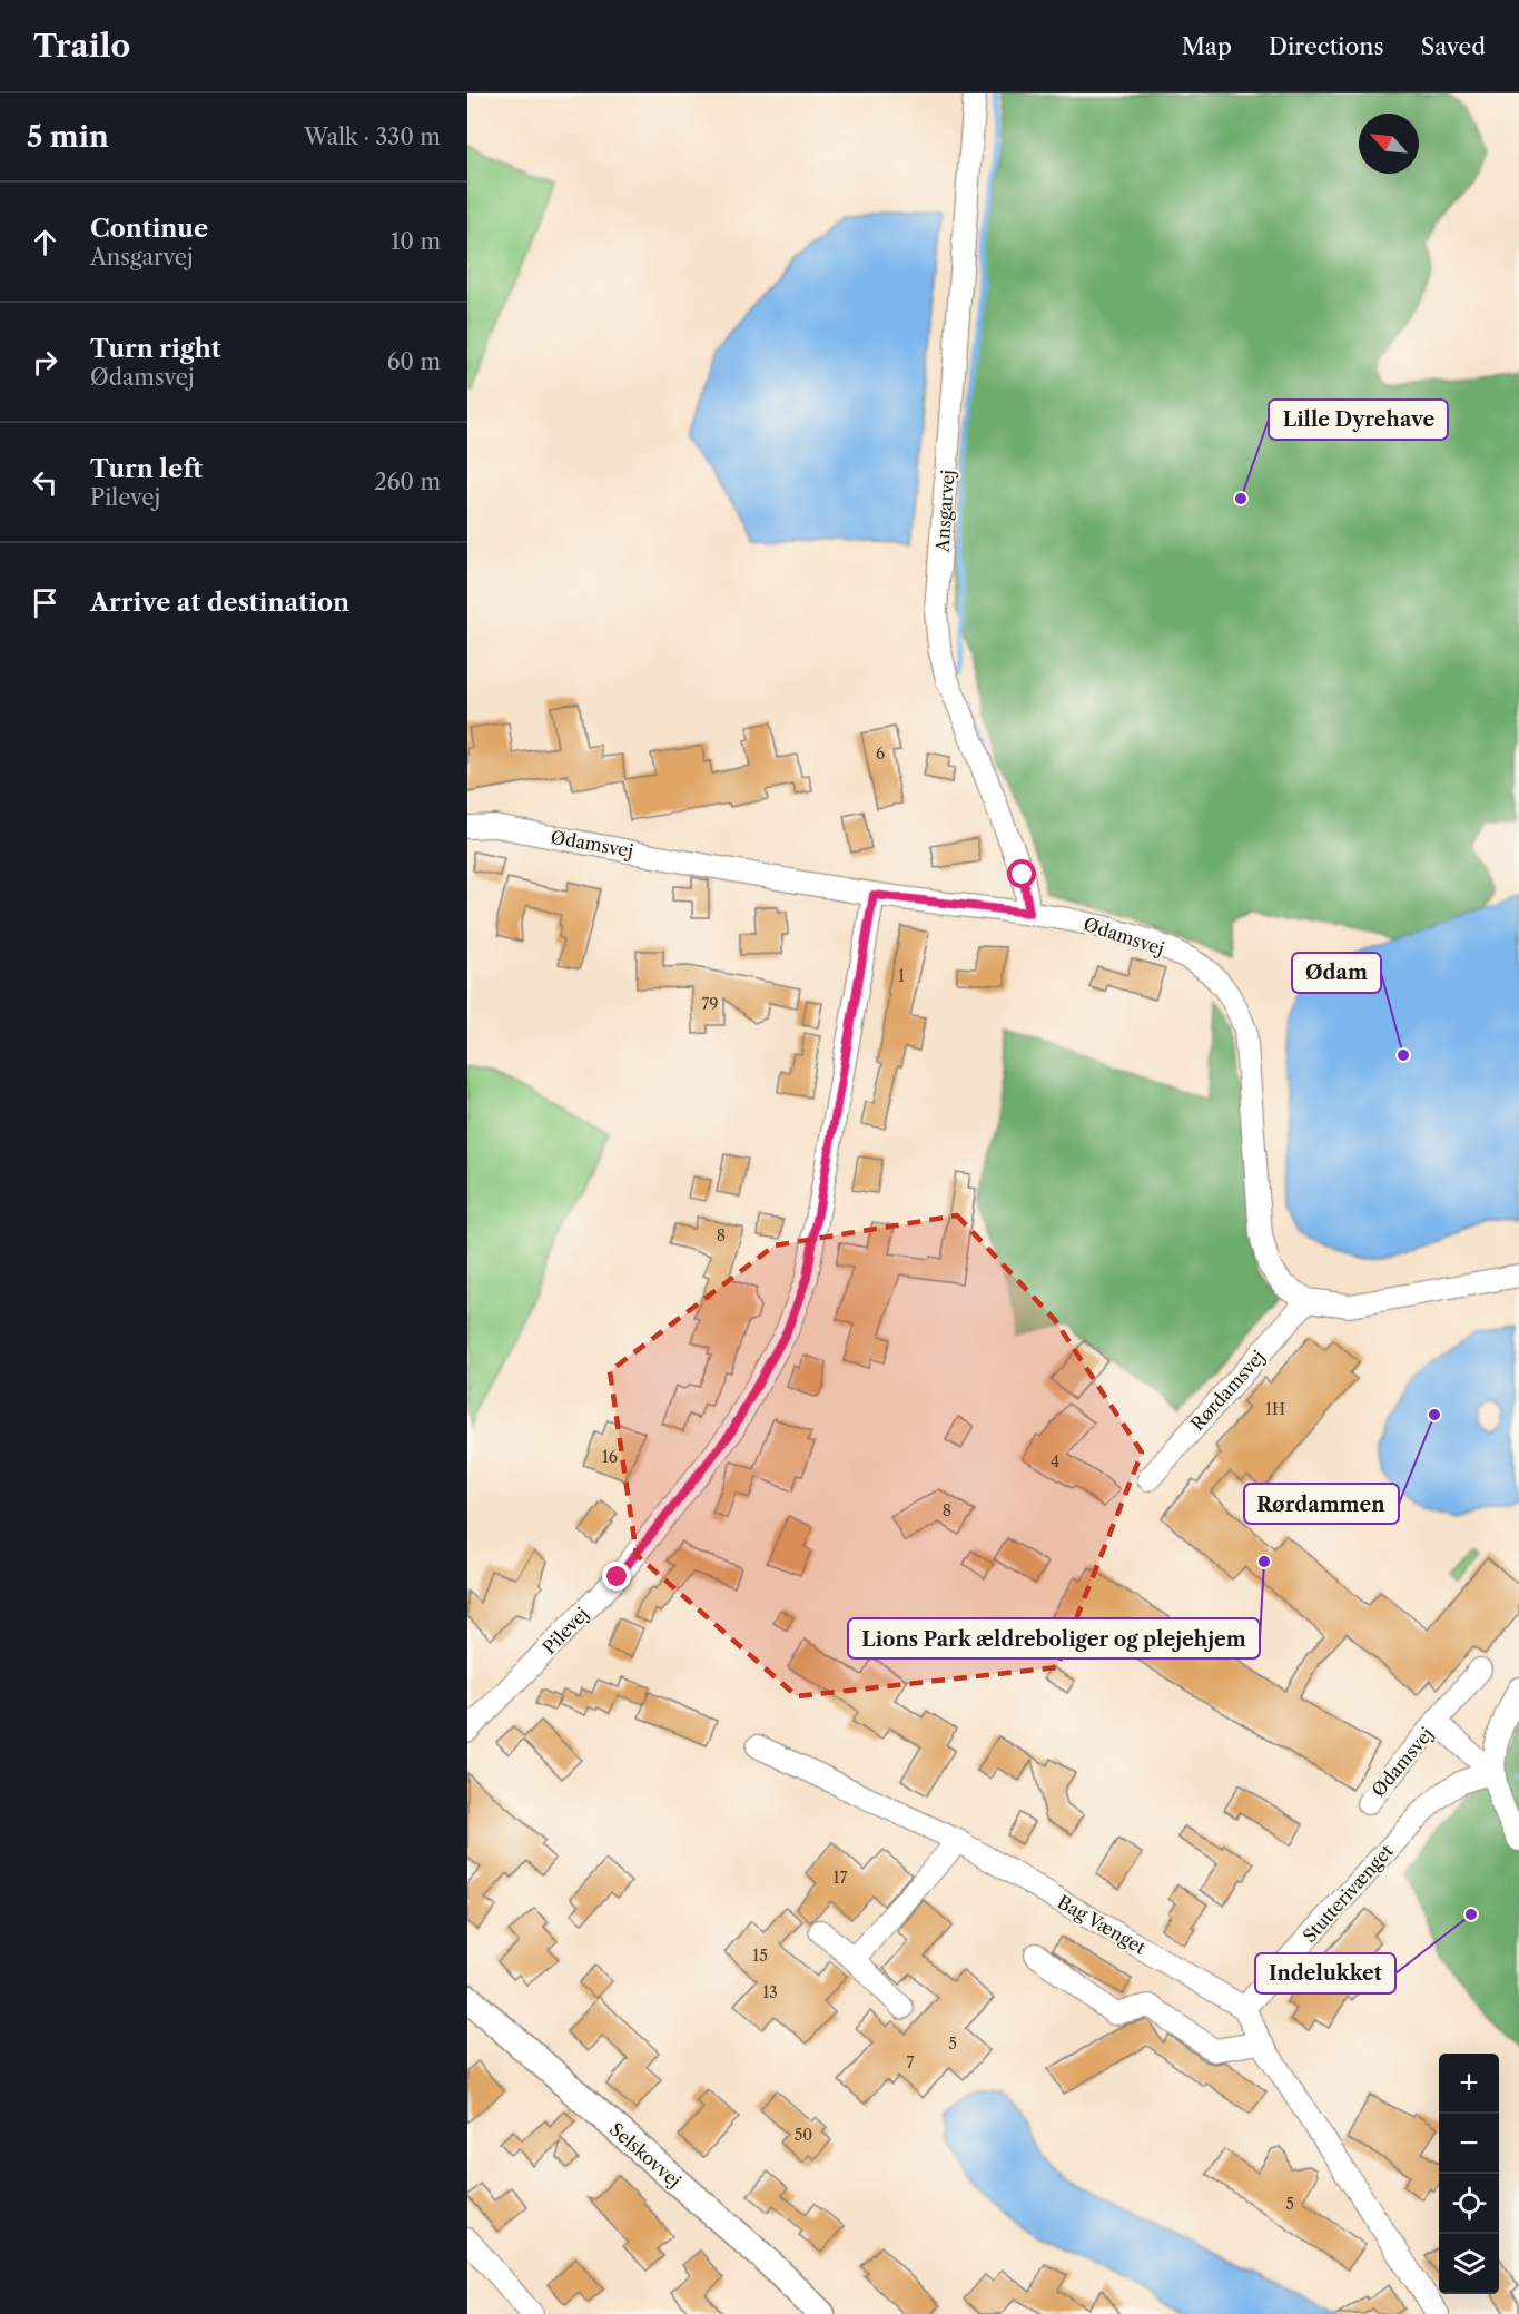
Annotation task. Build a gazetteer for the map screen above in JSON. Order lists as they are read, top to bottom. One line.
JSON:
{"streets":{"street":["Ansgarvej","Ødamsvej","Rørdamsvej","Pilevej","Stutterivænget","Bag Vænget","Selskovvej"]},"crossings":[["Ansgarvej","Ødamsvej"],["Ødamsvej","Rørdamsvej"],["Ødamsvej","Pilevej"],["Ødamsvej","Stutterivænget"],["Stutterivænget","Bag Vænget"]],"places":["Lille Dyrehave","Ødam","Rørdammen","Lions Park ældreboliger og plejehjem","Indelukket"],"house_numbers":["6","1","79","8","1H","16","4","8","17","15","13","5","7","50","5"],"north":"top left","page":{"header":"Trailo","nav":["Map","Directions","Saved"],"heading":["5 min","Walk · 330 m"],"list":[["Continue","Ansgarvej","10 m"],["Turn right","Ødamsvej","60 m"],["Turn left","Pilevej","260 m"],"Arrive at destination"],"map_buttons":["+","−"]}}
